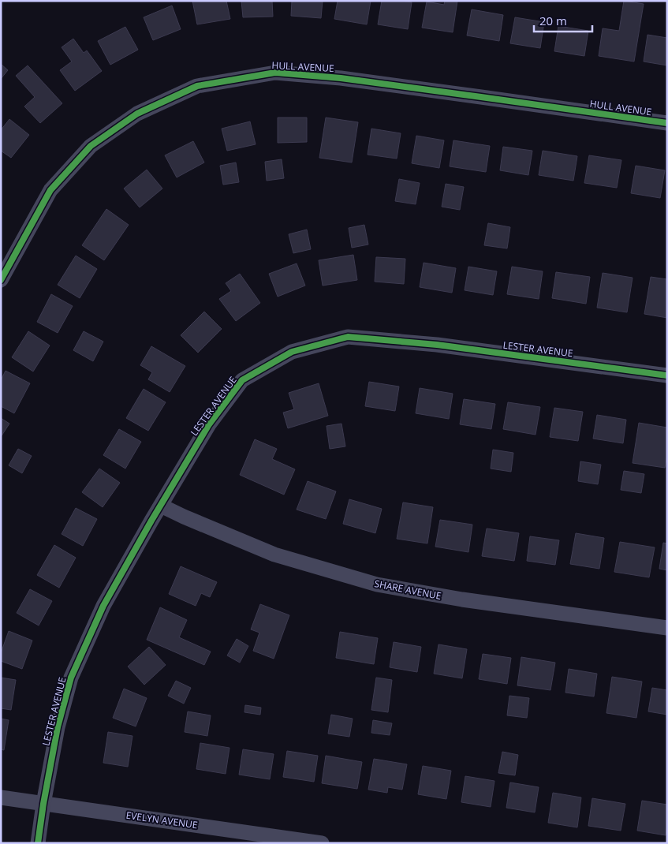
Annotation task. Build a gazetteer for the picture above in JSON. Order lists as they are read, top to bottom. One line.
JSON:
{"streets":{"street":["HULL AVENUE","LESTER AVENUE","SHARE AVENUE","EVELYN AVENUE"]},"crossings":[["LESTER AVENUE","SHARE AVENUE"],["LESTER AVENUE","EVELYN AVENUE"]],"scale_bar":"20 m"}
